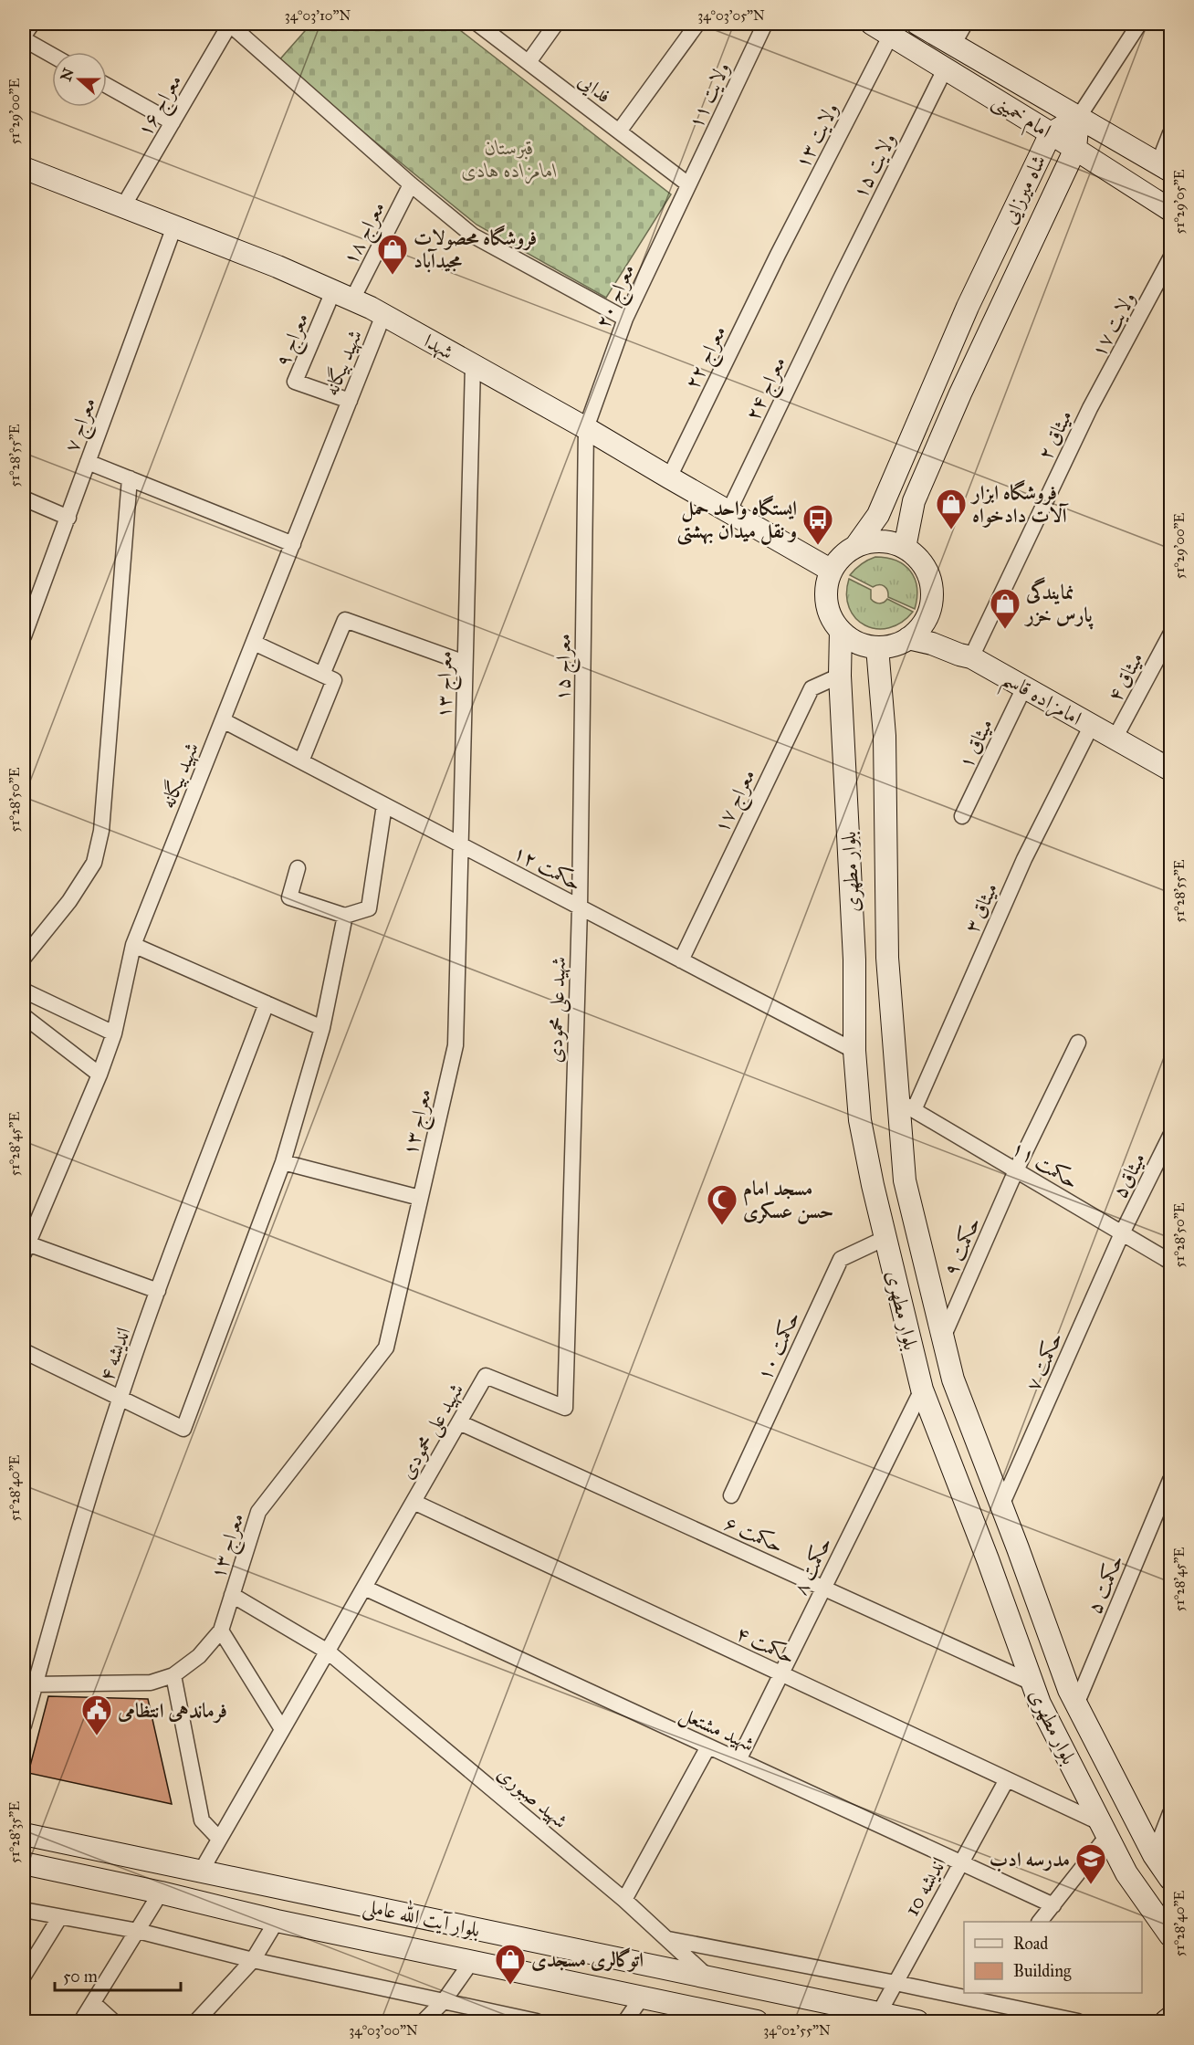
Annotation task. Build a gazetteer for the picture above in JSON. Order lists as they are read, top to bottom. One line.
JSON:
{"streets":{"street":["فدایی","ولایت ۱۱","معراج ۱۶","امام خمینی","ولایت ۱۳","ولایت ۱۵","شاه میرزایی","معراج ۱۸","معراج ۲۰","ولایت ۱۷","معراج ۹","شهدا","معراج ۲۲","شهید بیگانه","معراج ۲۴","معراج ۷","میثاق ۲","معراج ۱۵","میثاق ۴","معراج ۱۳","امامزاده قاسم","میثاق ۱","معراج ۱۷","حکمت ۱۲","بلوار مطهری","میثاق ۳","شهید علی محمودی","حکمت ۱۱","میثاق۵","حکمت ۹","حکمت ۱۰","اندیشه ۴","حکمت ۷","حکمت ۶","حکمت ۸","حکمت ۵","حکمت ۴","شهید مشتعل","شهید صبوری","اندیشه 10","بلوار آیت‌ الله عاملی"]},"crossings":[["فدایی","ولایت ۱۱"],["فدایی","معراج ۲۰"],["ولایت ۱۱","معراج ۲۰"],["معراج ۱۶","شهدا"],["امام خمینی","ولایت ۱۳"],["امام خمینی","ولایت ۱۵"],["امام خمینی","شاه میرزایی"],["ولایت ۱۳","معراج ۲۲"],["ولایت ۱۵","معراج ۲۴"],["شاه میرزایی","شهدا"],["شاه میرزایی","امامزاده قاسم"],["شاه میرزایی","بلوار مطهری"],["معراج ۱۸","معراج ۹"],["معراج ۱۸","شهدا"],["معراج ۲۰","شهدا"],["معراج ۲۰","معراج ۱۵"],["ولایت ۱۷","میثاق ۲"],["معراج ۹","شهدا"],["معراج ۹","شهید بیگانه"],["شهدا","معراج ۲۲"],["شهدا","شهید بیگانه"],["شهدا","معراج ۲۴"],["شهدا","معراج ۷"],["شهدا","معراج ۱۵"],["شهدا","معراج ۱۳"],["شهدا","امامزاده قاسم"],["شهدا","بلوار مطهری"],["شهید بیگانه","حکمت ۱۲"],["میثاق ۲","امامزاده قاسم"],["معراج ۱۵","حکمت ۱۲"],["معراج ۱۵","شهید علی محمودی"],["میثاق ۴","امامزاده قاسم"],["معراج ۱۳","حکمت ۱۲"],["معراج ۱۳","اندیشه ۴"],["معراج ۱۳","شهید صبوری"],["امامزاده قاسم","میثاق ۱"],["امامزاده قاسم","بلوار مطهری"],["امامزاده قاسم","میثاق ۳"],["معراج ۱۷","حکمت ۱۲"],["معراج ۱۷","بلوار مطهری"],["حکمت ۱۲","بلوار مطهری"],["حکمت ۱۲","شهید علی محمودی"],["بلوار مطهری","میثاق ۳"],["بلوار مطهری","حکمت ۱۱"],["بلوار مطهری","حکمت ۹"],["بلوار مطهری","حکمت ۱۰"],["بلوار مطهری","حکمت ۷"],["بلوار مطهری","حکمت ۶"],["بلوار مطهری","حکمت ۸"],["بلوار مطهری","حکمت ۵"],["بلوار مطهری","حکمت ۴"],["میثاق ۳","حکمت ۱۱"],["شهید علی محمودی","حکمت ۶"],["شهید علی محمودی","حکمت ۴"],["شهید علی محمودی","شهید مشتعل"],["شهید علی محمودی","شهید صبوری"],["شهید علی محمودی","بلوار آیت‌ الله عاملی"],["حکمت ۱۱","میثاق۵"],["حکمت ۱۱","حکمت ۹"],["حکمت ۱۱","حکمت ۷"],["میثاق۵","حکمت ۷"],["حکمت ۶","حکمت ۸"],["حکمت ۸","حکمت ۴"],["حکمت ۸","شهید مشتعل"],["حکمت ۴","اندیشه 10"],["شهید مشتعل","اندیشه 10"],["شهید صبوری","بلوار آیت‌ الله عاملی"],["اندیشه 10","بلوار آیت‌ الله عاملی"]],"parks":["قبرستان امامزاده هادی"],"places":{"shop":["فروشگاه محصولات مجیدآباد","فروشگاه ابزار آلات دادخواه","نمایندگی پارس خزر","اتوگالری مسجدی"],"bus stop":["ایستگاه واحد حمل و نقل میدان بهشتی"],"mosque":["مسجد امام حسن عسکری"],"public building":["فرماندهی انتظامی"],"school or university":["مدرسه ادب"]},"legend":["Road","Building"],"scale_bar":"50 m","north":"left","coordinates":["34°03'10\"N","34°03'05\"N","51°29'00\"E","51°29'05\"E","51°28'55\"E","51°28'50\"E","51°28'45\"E","51°28'40\"E","51°28'35\"E","34°03'00\"N","34°02'55\"N"]}
